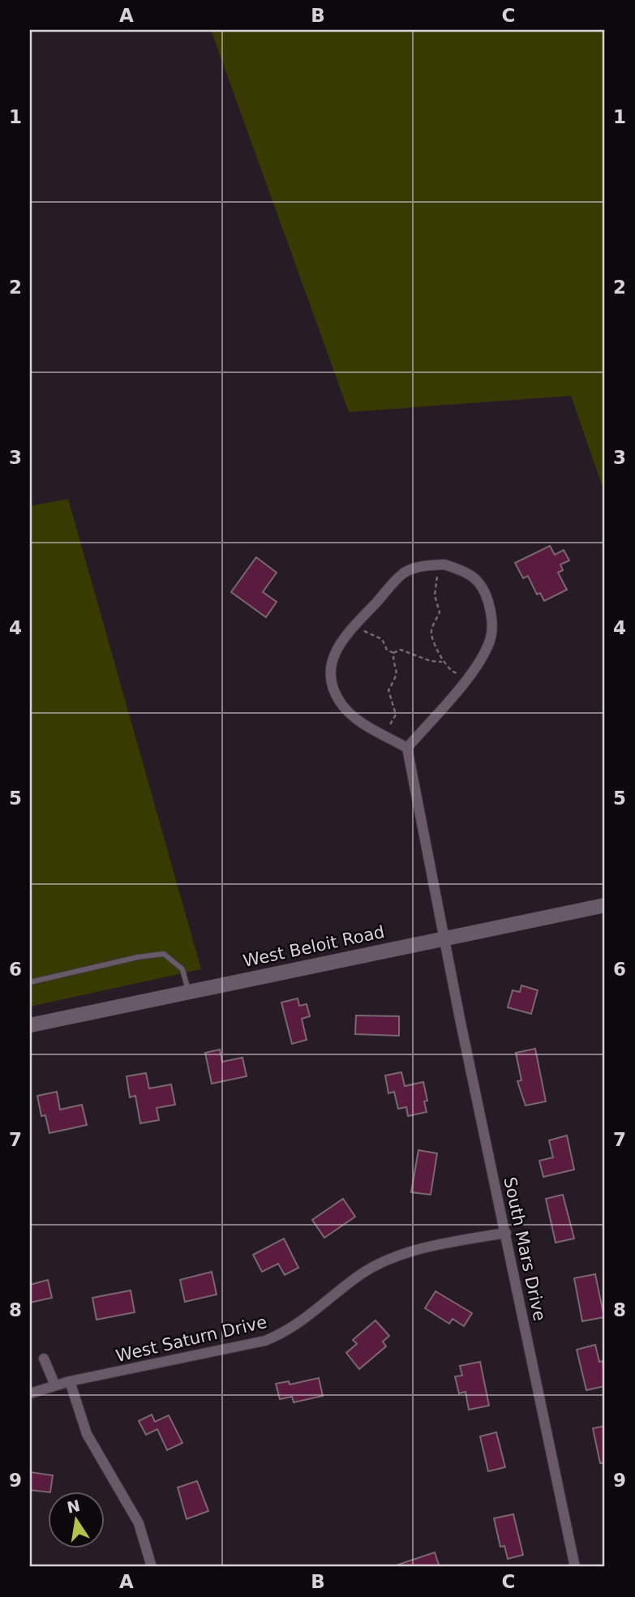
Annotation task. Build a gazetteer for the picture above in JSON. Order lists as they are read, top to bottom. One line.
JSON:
{"streets":{"main road":["West Beloit Road"],"street":["South Mars Drive","West Saturn Drive"]},"crossings":[["West Beloit Road","South Mars Drive"],["South Mars Drive","West Saturn Drive"]],"north":"top","grid":{"columns":["A","B","C"],"rows":["1","2","3","4","5","6","7","8","9"]}}
